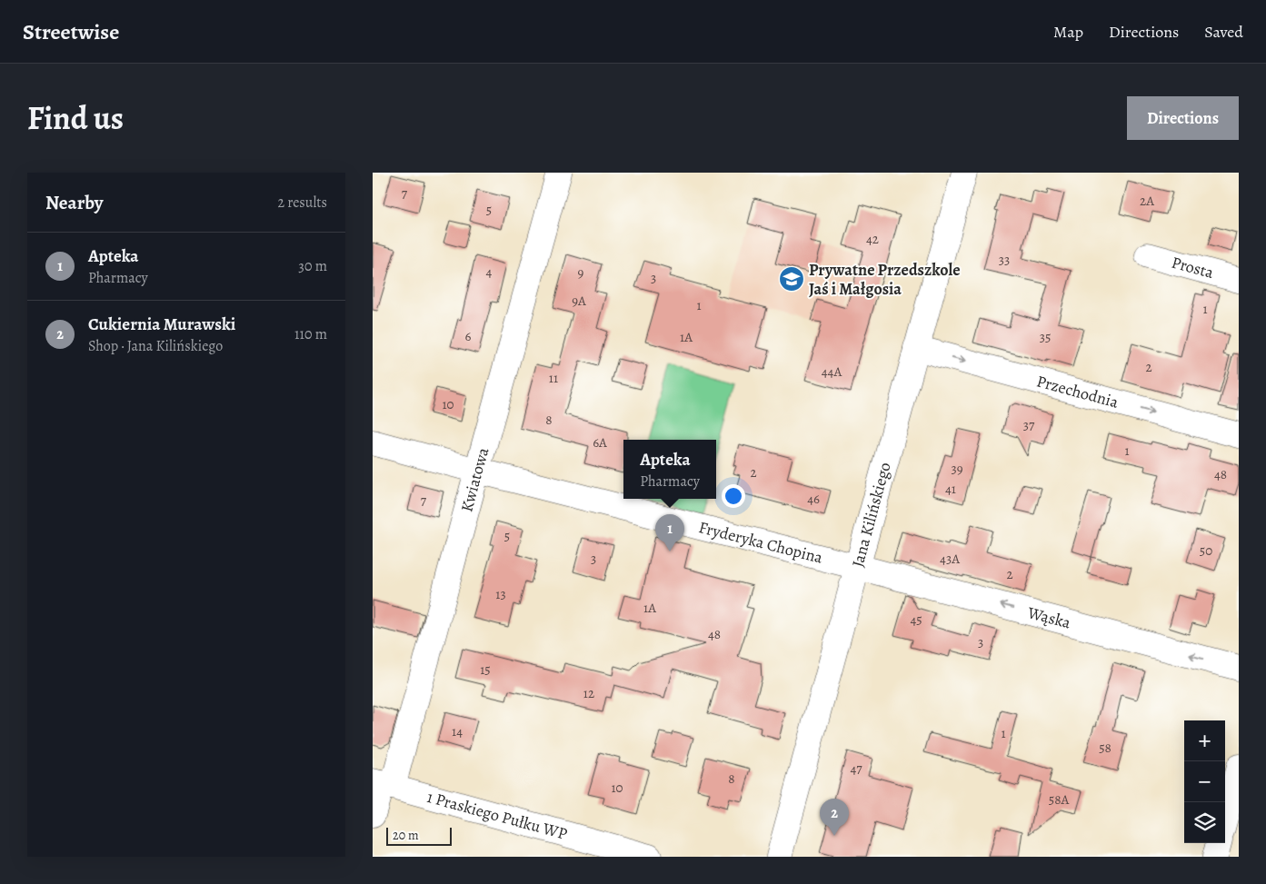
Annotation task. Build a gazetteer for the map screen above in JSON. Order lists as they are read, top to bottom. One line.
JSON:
{"streets":{"street":["Prosta","Przechodnia","Kwiatowa","Jana Kilińskiego","Fryderyka Chopina","Wąska","1 Praskiego Pułku WP"]},"crossings":[["Przechodnia","Jana Kilińskiego"],["Kwiatowa","Fryderyka Chopina"],["Kwiatowa","1 Praskiego Pułku WP"],["Jana Kilińskiego","Fryderyka Chopina"],["Jana Kilińskiego","Wąska"],["Fryderyka Chopina","Wąska"]],"one_way":["Przechodnia","Wąska"],"places":{"school or university":["Prywatne Przedszkole Jaś i Małgosia"]},"house_numbers":["7","2A","5","42","33","4","9","3","9A","1","1","6","1A","35","2","44A","11","10","8","37","6A","1","39","2","48","41","46","7","5","50","3","43A","2","13","1A","45","48","3","15","12","14","1","58","47","8","10","58A"],"scale_bar":"20 m","page":{"header":"Streetwise","nav":["Map","Directions","Saved"],"title":"Find us","buttons":"Directions","heading":["Nearby","2 results"],"list":[{"mark":"1","name":"Apteka","note":"Pharmacy","value":"30 m"},{"mark":"2","name":"Cukiernia Murawski","note":"Shop · Jana Kilińskiego","value":"110 m"}],"popup":["Apteka","Pharmacy"],"pins":["1","2"],"map_buttons":["+","−"],"scale":"20 m"}}
